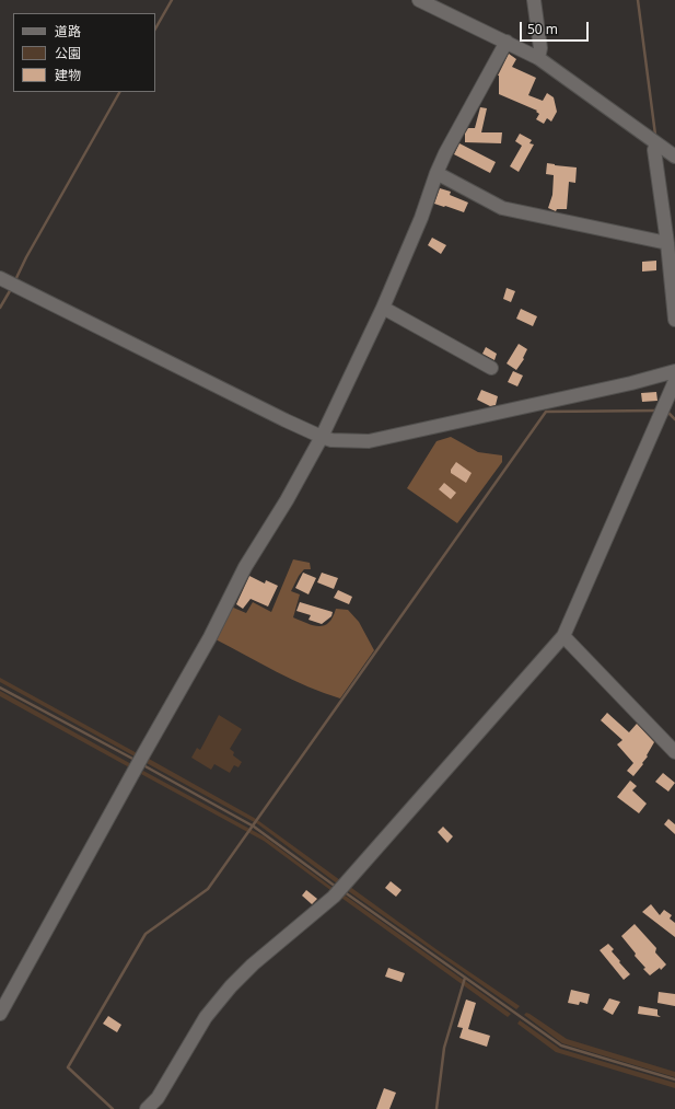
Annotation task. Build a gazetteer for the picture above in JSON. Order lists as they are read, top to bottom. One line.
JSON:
{"legend":["道路","公園","建物"],"scale_bar":"50 m"}
